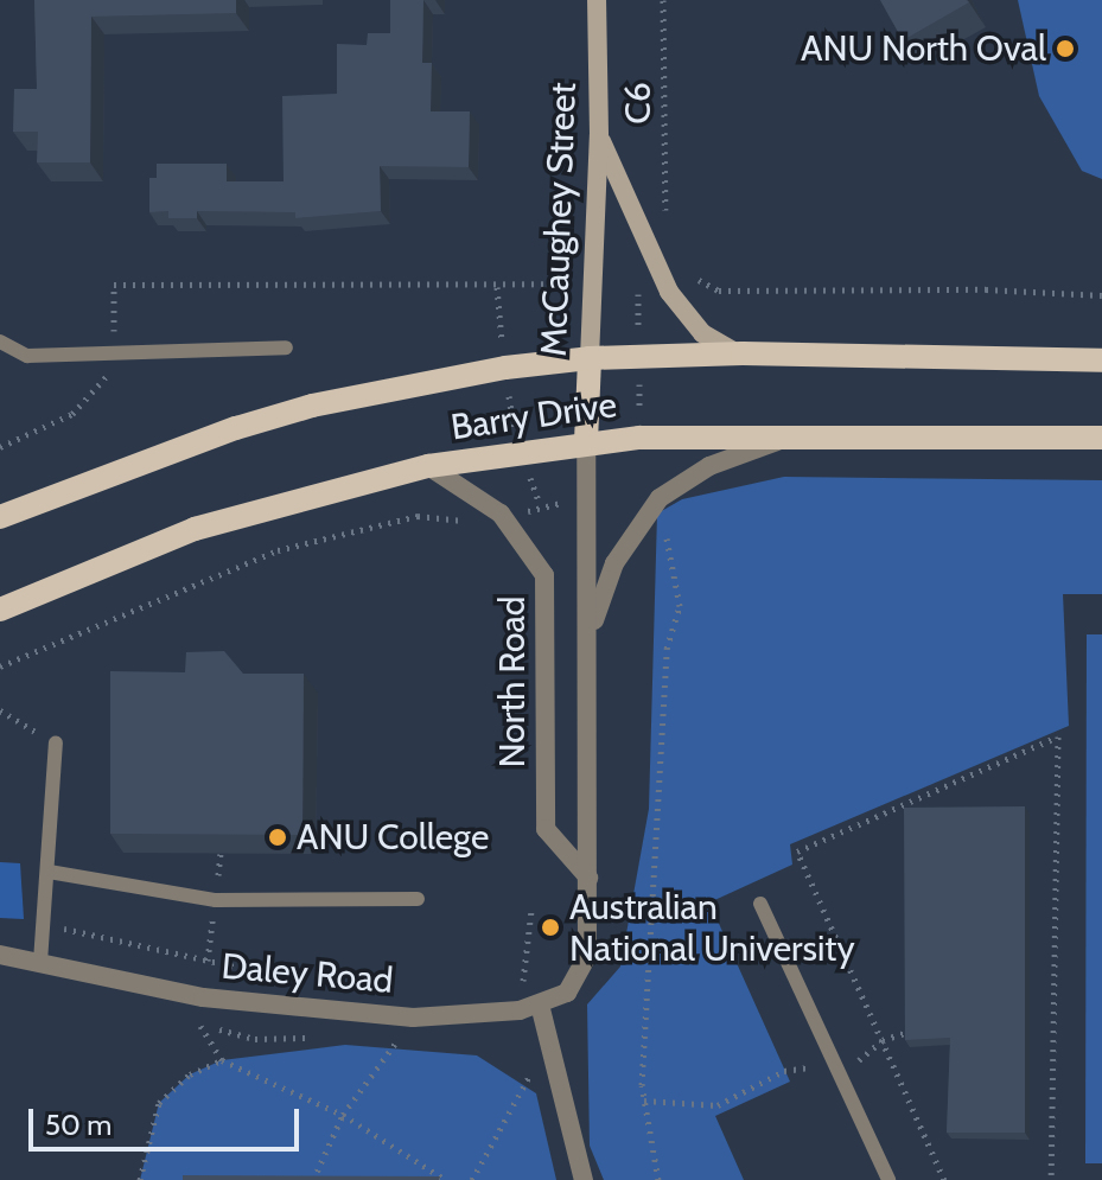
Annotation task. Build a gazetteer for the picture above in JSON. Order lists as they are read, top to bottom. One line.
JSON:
{"streets":{"main road":["McCaughey Street","Barry Drive"],"street":["North Road","Daley Road"],"path":["C6"]},"crossings":[["McCaughey Street","Barry Drive"],["Barry Drive","North Road"],["North Road","Daley Road"]],"places":["ANU North Oval","ANU College","Australian National University"],"scale_bar":"50 m"}
